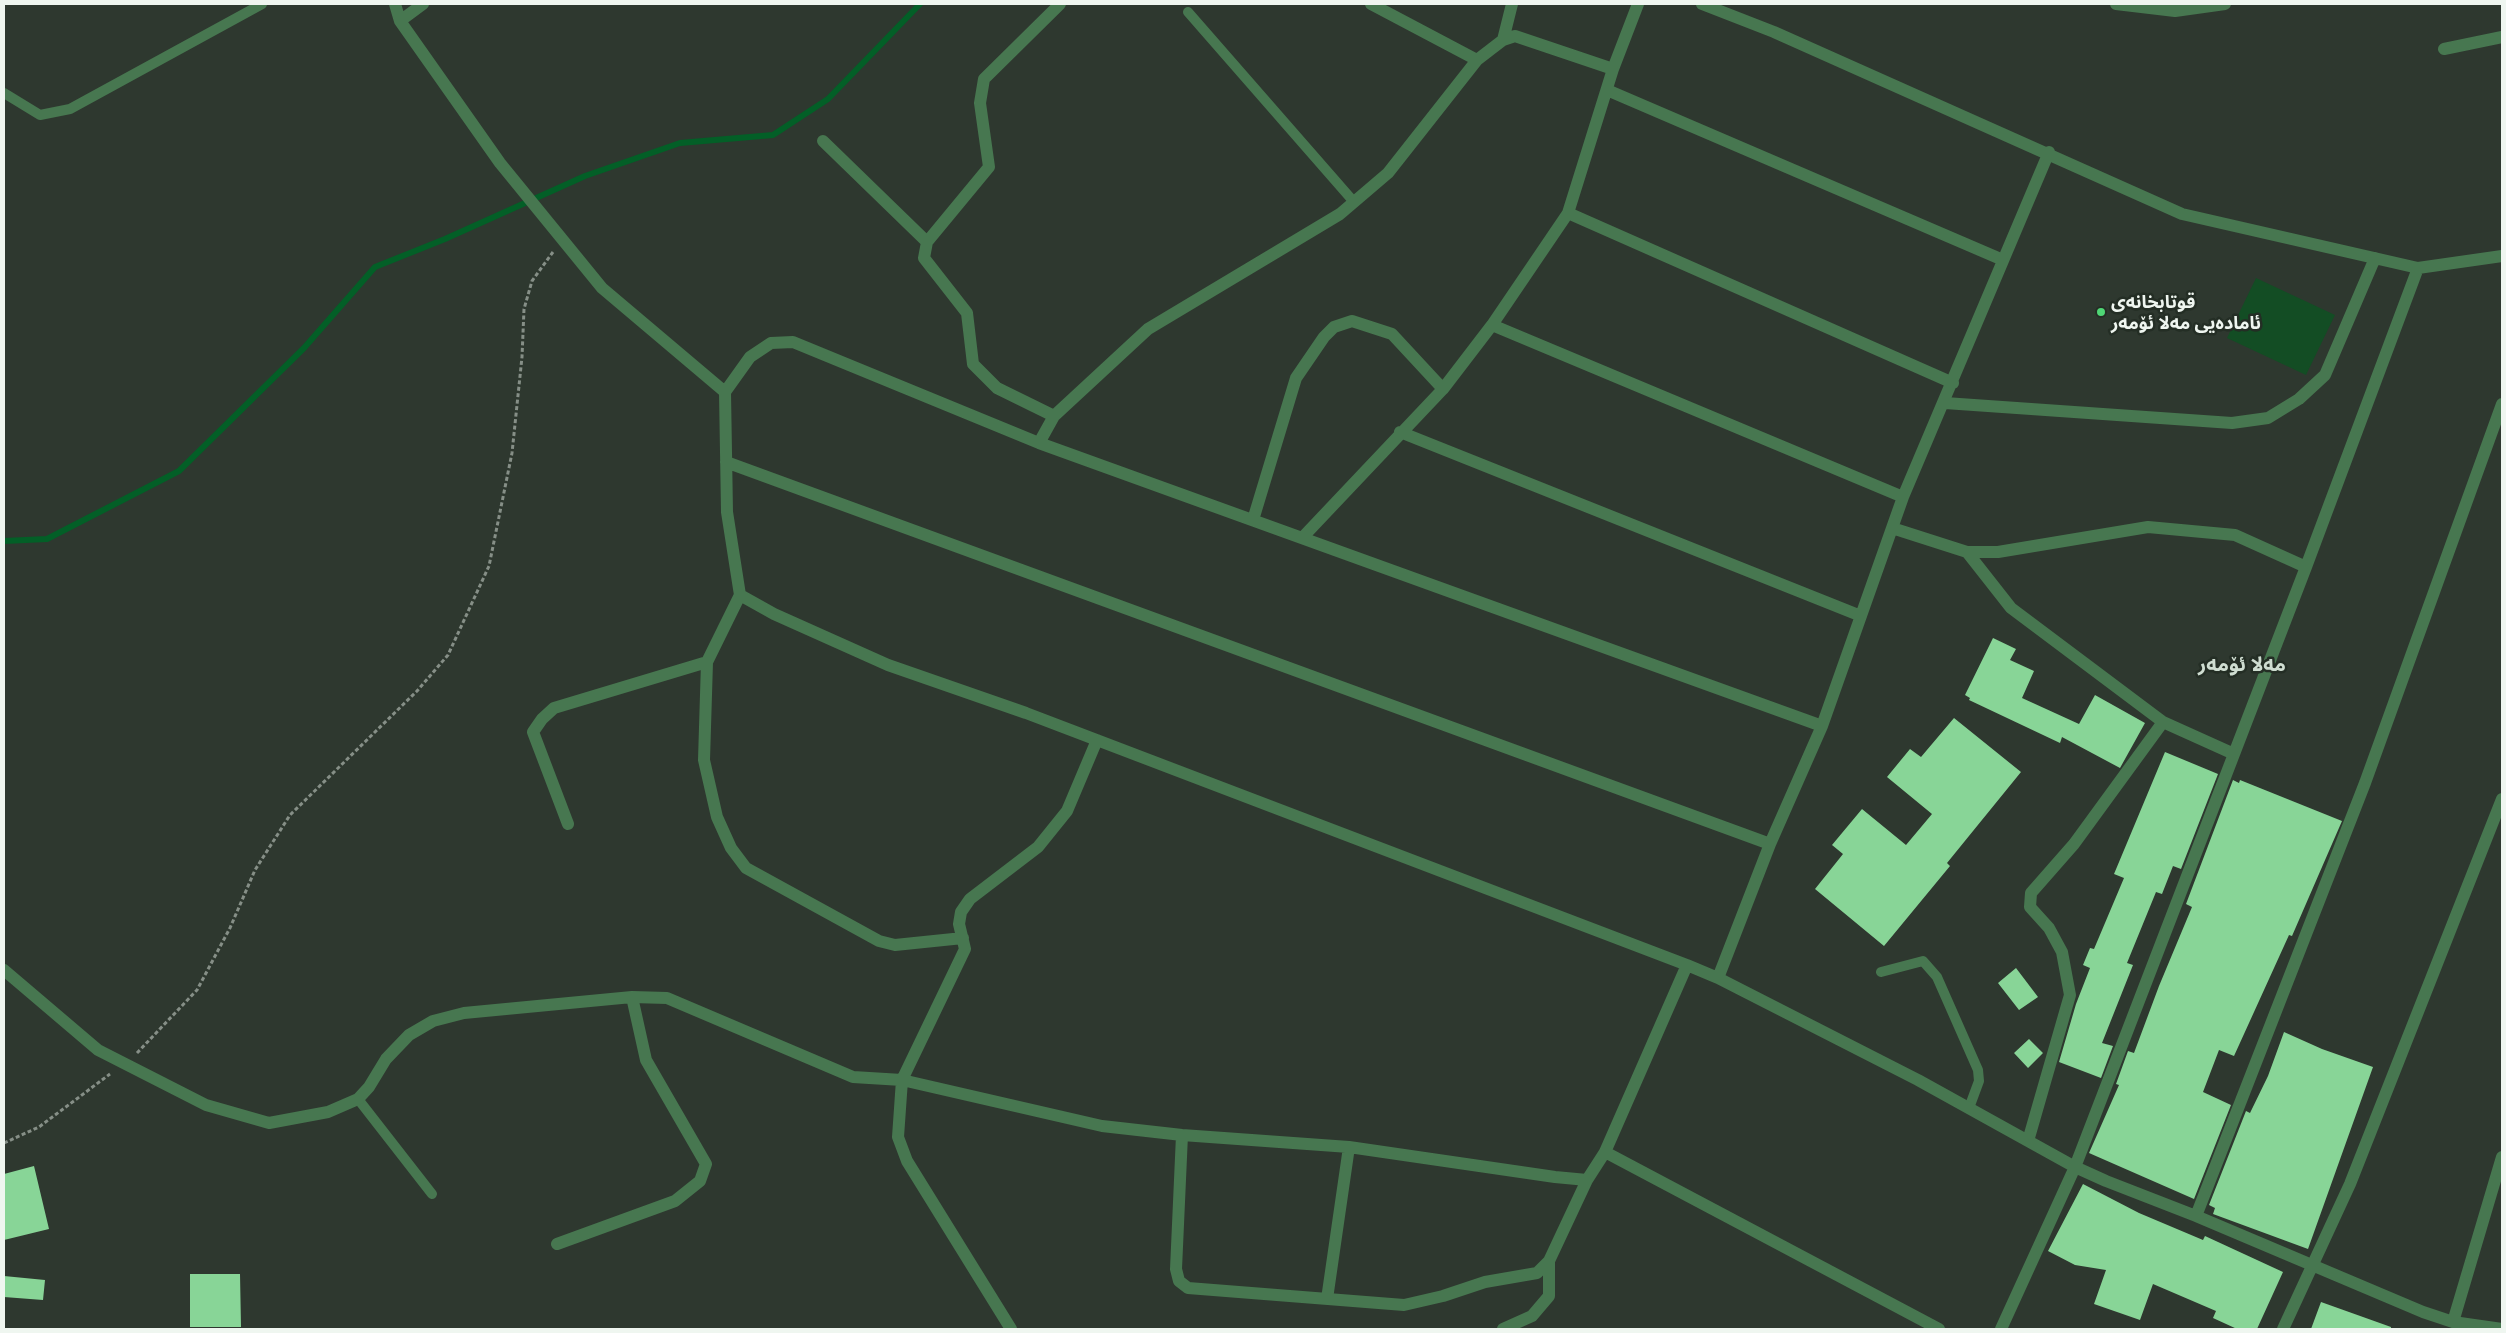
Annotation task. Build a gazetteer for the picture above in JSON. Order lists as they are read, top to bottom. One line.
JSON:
{"districts":["مەلا ئۆمەر"],"places":["قوتابخانەی ئامادەیی مەلا ئۆمەر"]}
